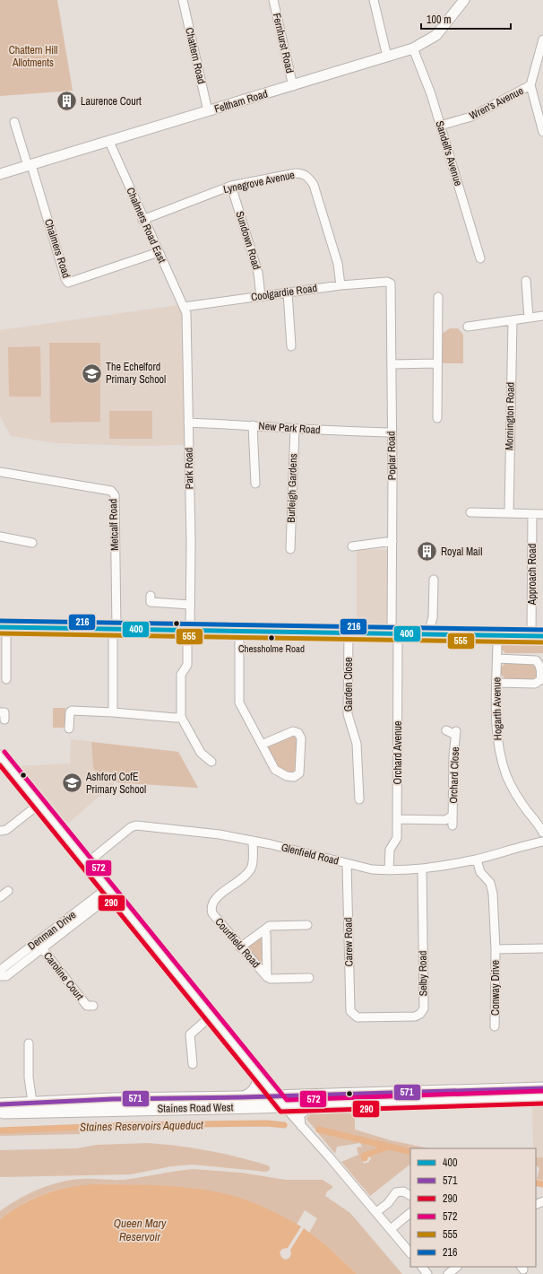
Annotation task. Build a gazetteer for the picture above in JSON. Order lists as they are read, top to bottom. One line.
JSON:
{"streets":{"highway":["Staines Road West"],"main road":["Feltham Road"],"street":["Fernhurst Road","Chattern Road","Wren's Avenue","Sandell's Avenue","Lynegrove Avenue","Chalmers Road East","Sundown Road","Chalmers Road","Coolgardie Road","Mornington Road","New Park Road","Poplar Road","Park Road","Burleigh Gardens","Metcalf Road","Approach Road","Garden Close","Hogarth Avenue","Orchard Avenue","Orchard Close","Glenfield Road","Denman Drive","Carew Road","Courtfield Road","Selby Road","Caroline Court","Conway Drive"]},"crossings":[["Fernhurst Road","Feltham Road"],["Chattern Road","Feltham Road"],["Feltham Road","Sandell's Avenue"],["Feltham Road","Chalmers Road East"],["Feltham Road","Chalmers Road"],["Wren's Avenue","Sandell's Avenue"],["Lynegrove Avenue","Chalmers Road East"],["Lynegrove Avenue","Sundown Road"],["Lynegrove Avenue","Coolgardie Road"],["Chalmers Road East","Chalmers Road"],["Chalmers Road East","Coolgardie Road"],["Chalmers Road East","Park Road"],["Sundown Road","Coolgardie Road"],["Coolgardie Road","Poplar Road"],["Coolgardie Road","Park Road"],["New Park Road","Poplar Road"],["New Park Road","Park Road"],["New Park Road","Burleigh Gardens"],["Poplar Road","Orchard Avenue"],["Orchard Avenue","Orchard Close"],["Orchard Avenue","Glenfield Road"],["Glenfield Road","Carew Road"],["Glenfield Road","Courtfield Road"],["Glenfield Road","Selby Road"],["Glenfield Road","Conway Drive"],["Denman Drive","Caroline Court"],["Carew Road","Selby Road"]],"water":["Staines Reservoirs Aqueduct","Queen Mary Reservoir"],"parks":["Chattern Hill Allotments"],"places":{"building":["Laurence Court","Royal Mail"],"school or university":["The Echelford Primary School","Ashford CofE Primary School"],"other":["Chessholme Road"]},"lines":["transit line 216","transit line 400","transit line 555","transit line 572","transit line 290","transit line 571"],"legend":["400","571","290","572","555","216"],"scale_bar":"100 m"}
